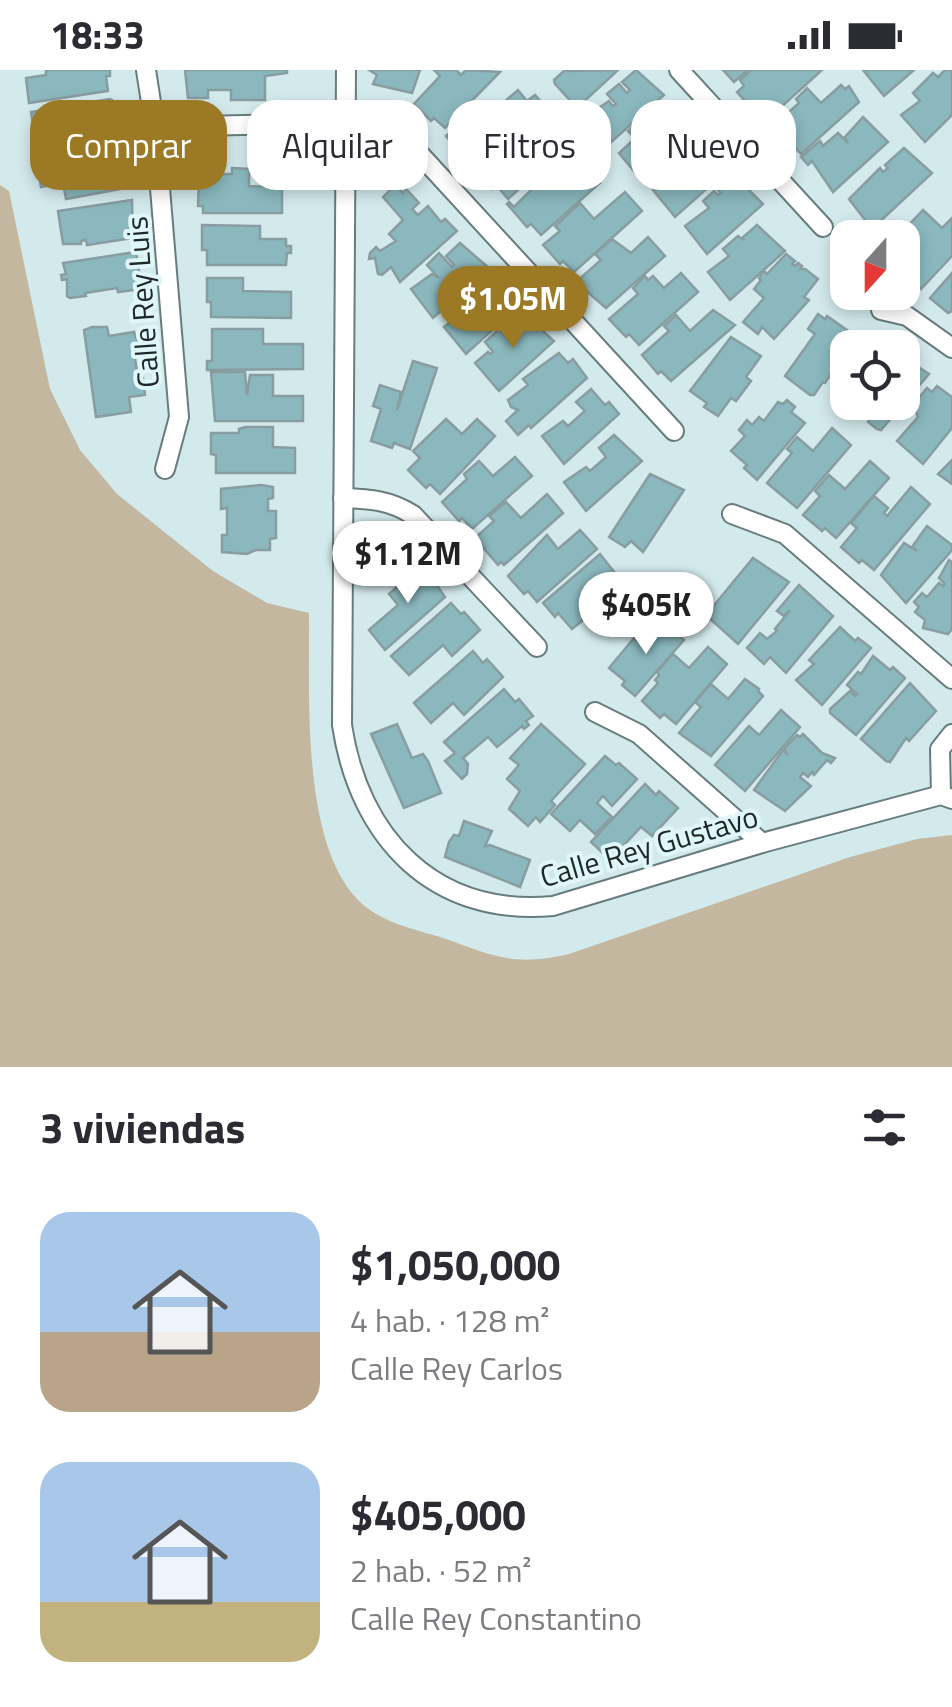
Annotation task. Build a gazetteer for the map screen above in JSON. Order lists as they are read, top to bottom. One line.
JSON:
{"streets":{"street":["Calle Rey Luis","Calle Rey Gustavo"]},"north":"bottom","page":{"status":"18:33","chip":["Comprar","Alquilar","Filtros","Nuevo"],"price":["$1.05M","$1.12M","$405K"],"heading":"3 viviendas","list":[{"name":"$1,050,000","note":"4 hab. · 128 m² · Calle Rey Carlos"},{"name":"$405,000","note":"2 hab. · 52 m² · Calle Rey Constantino"}]}}
